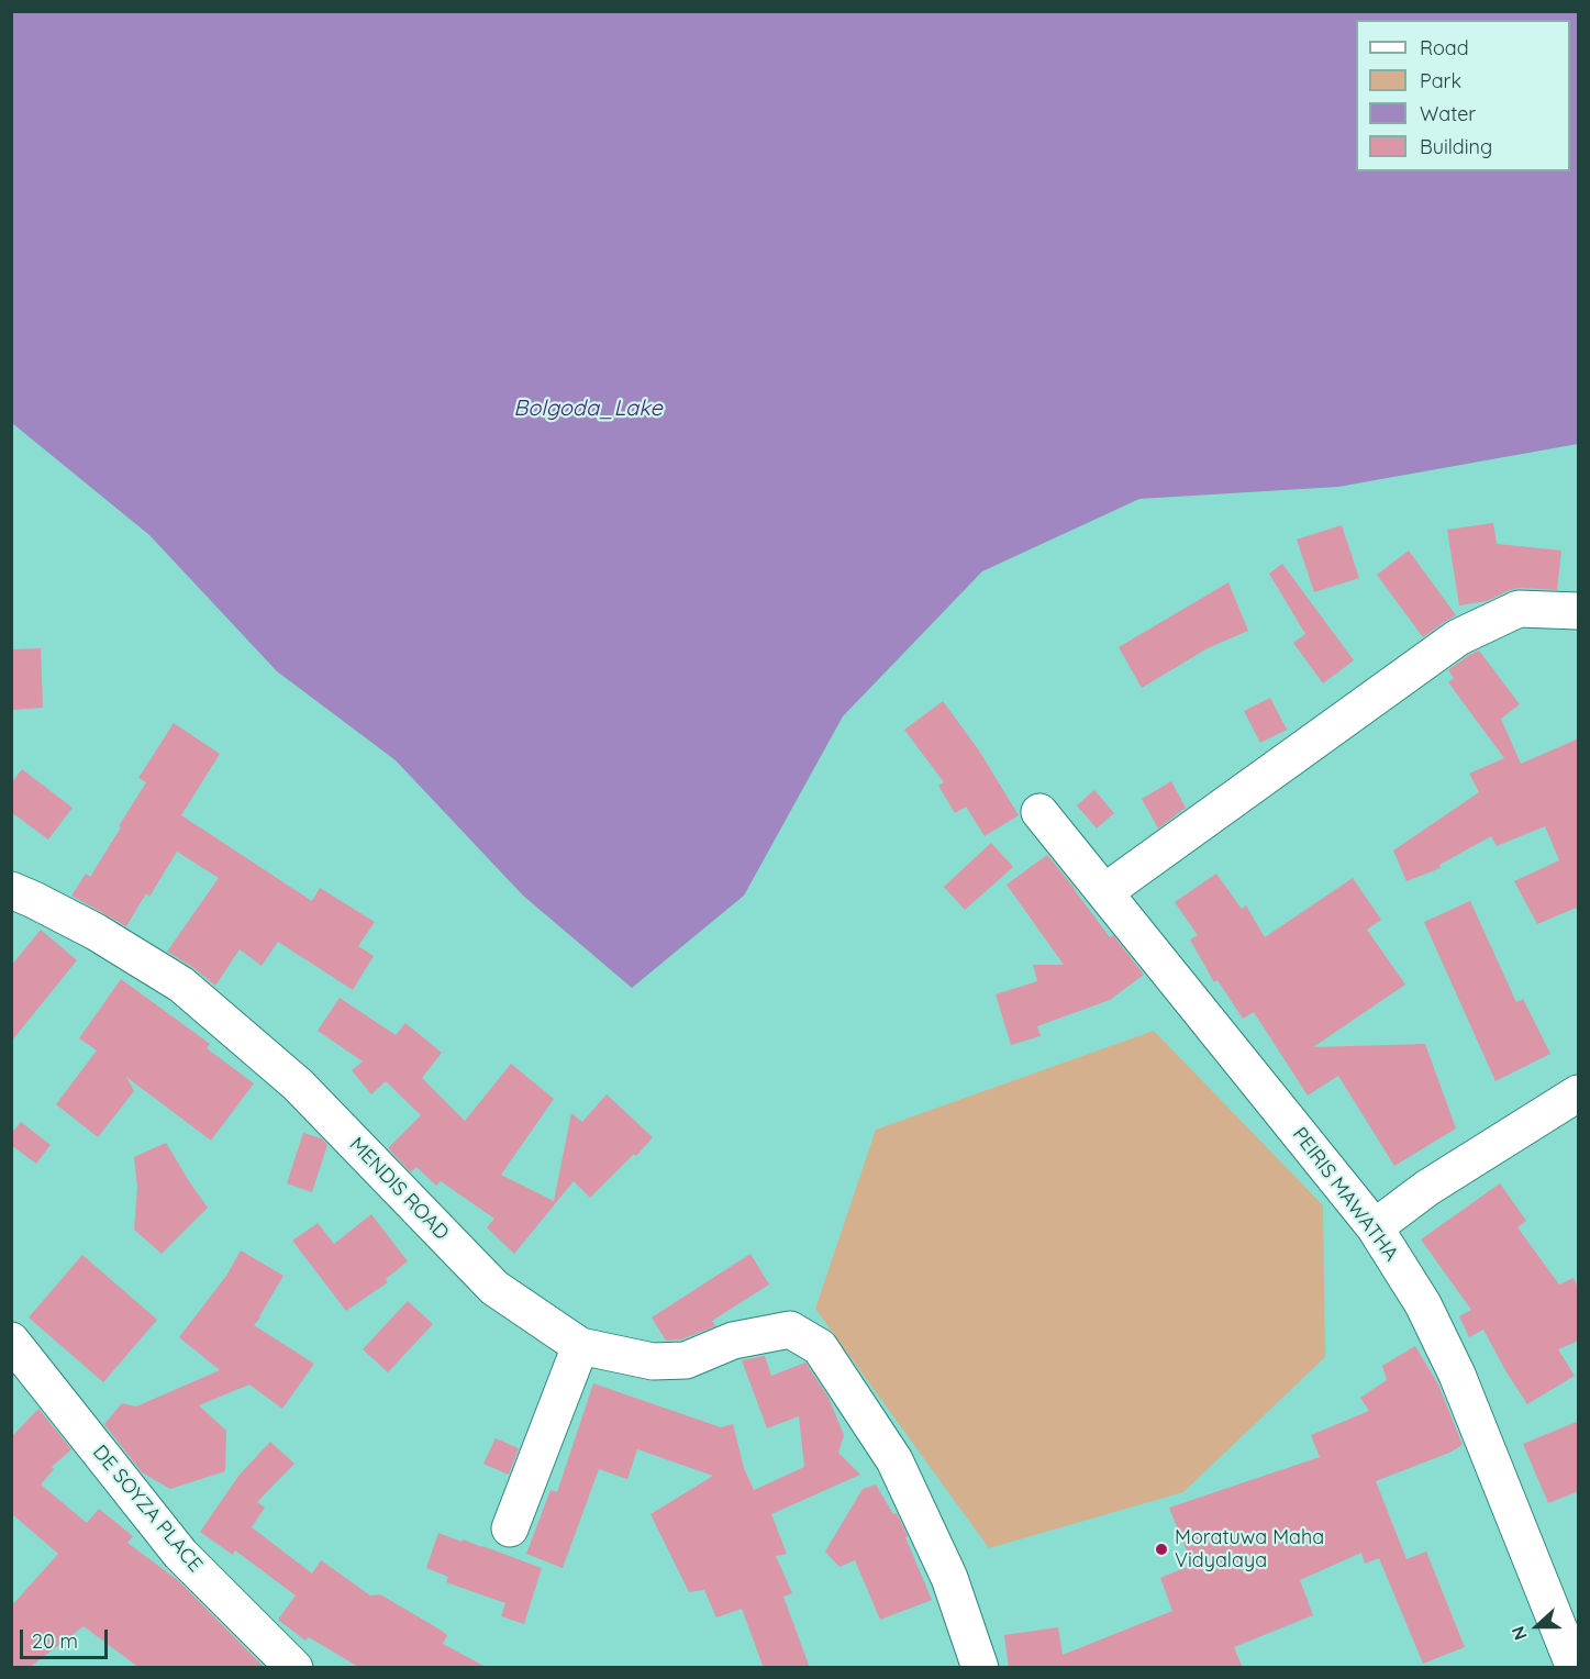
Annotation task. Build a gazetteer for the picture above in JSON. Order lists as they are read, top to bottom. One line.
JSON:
{"streets":{"street":["MENDIS ROAD","PEIRIS MAWATHA","DE SOYZA PLACE"]},"water":["Bolgoda_Lake"],"places":["Moratuwa Maha Vidyalaya"],"legend":["Road","Park","Water","Building"],"scale_bar":"20 m","north":"left"}
